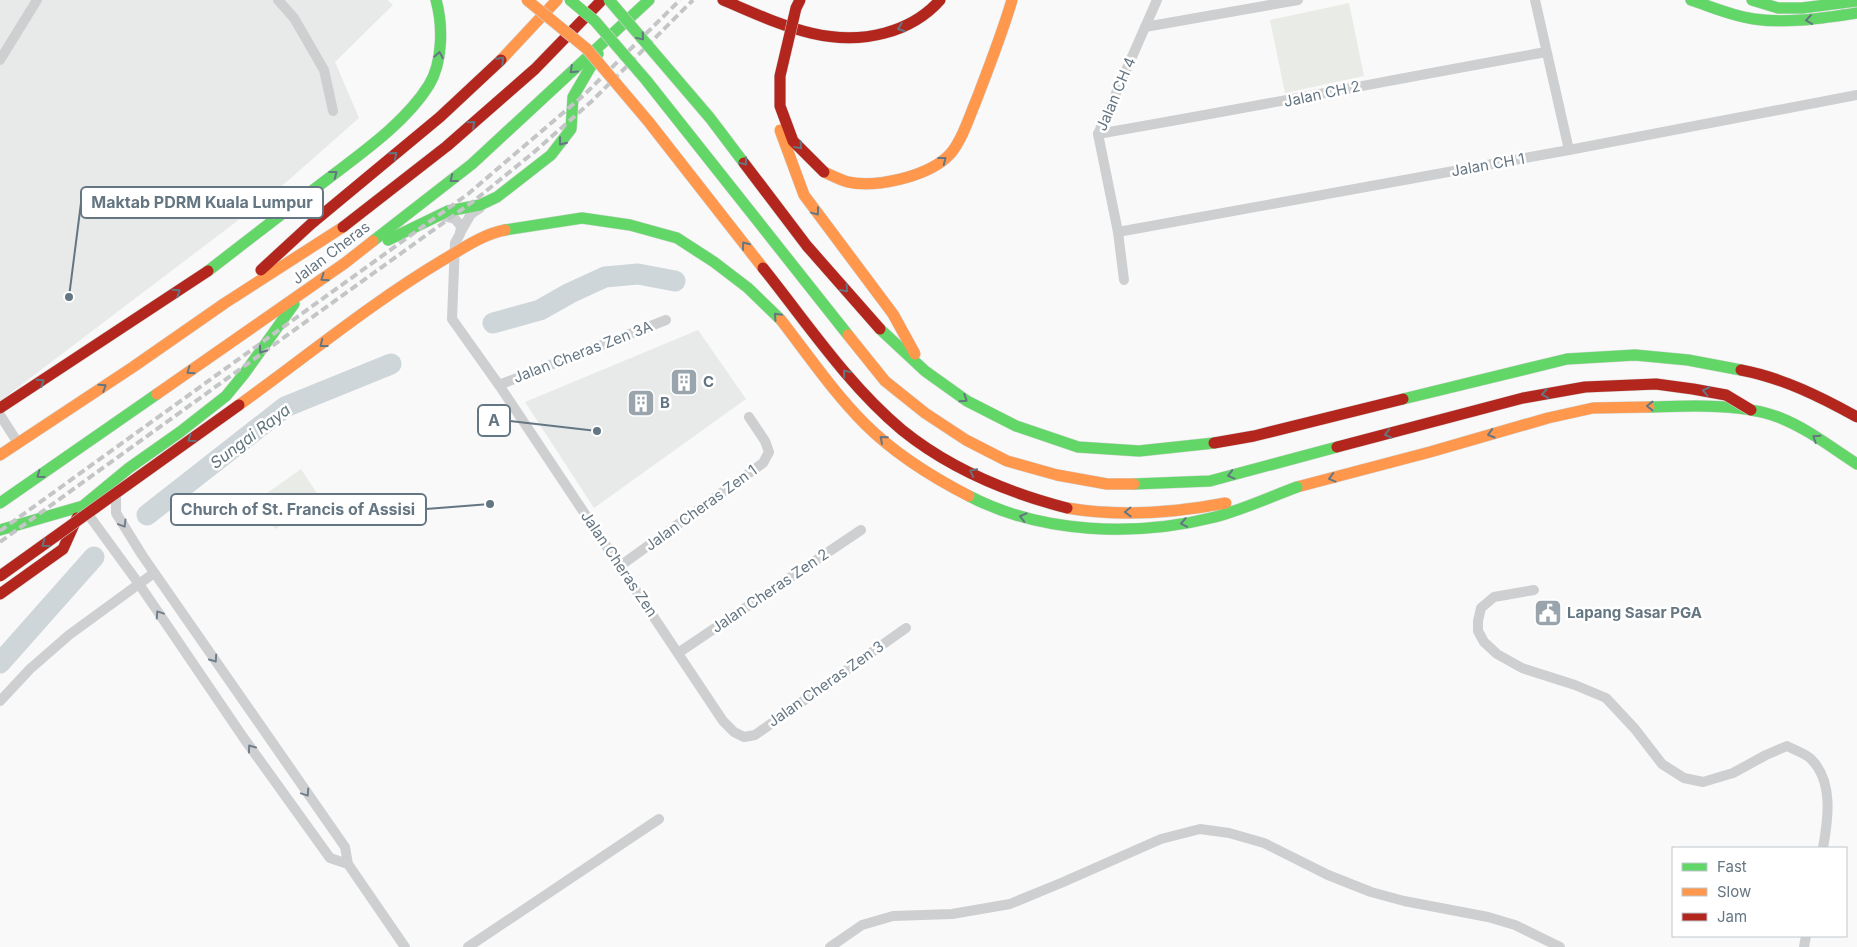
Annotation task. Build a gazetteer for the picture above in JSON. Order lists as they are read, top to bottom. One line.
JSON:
{"streets":{"main road":["Jalan Cheras"],"street":["Jalan CH 4","Jalan CH 2","Jalan CH 1","Jalan Cheras Zen 3A","Jalan Cheras Zen 1","Jalan Cheras Zen","Jalan Cheras Zen 2","Jalan Cheras Zen 3"]},"crossings":[["Jalan CH 4","Jalan CH 2"],["Jalan CH 4","Jalan CH 1"],["Jalan Cheras Zen 3A","Jalan Cheras Zen"],["Jalan Cheras Zen 1","Jalan Cheras Zen"],["Jalan Cheras Zen","Jalan Cheras Zen 2"],["Jalan Cheras Zen","Jalan Cheras Zen 3"]],"water":["Sungai Raya"],"places":{"other":["Maktab PDRM Kuala Lumpur","A","Church of St. Francis of Assisi"],"building":["C","B"],"public building":["Lapang Sasar PGA"]},"legend":["Fast","Slow","Jam"]}
